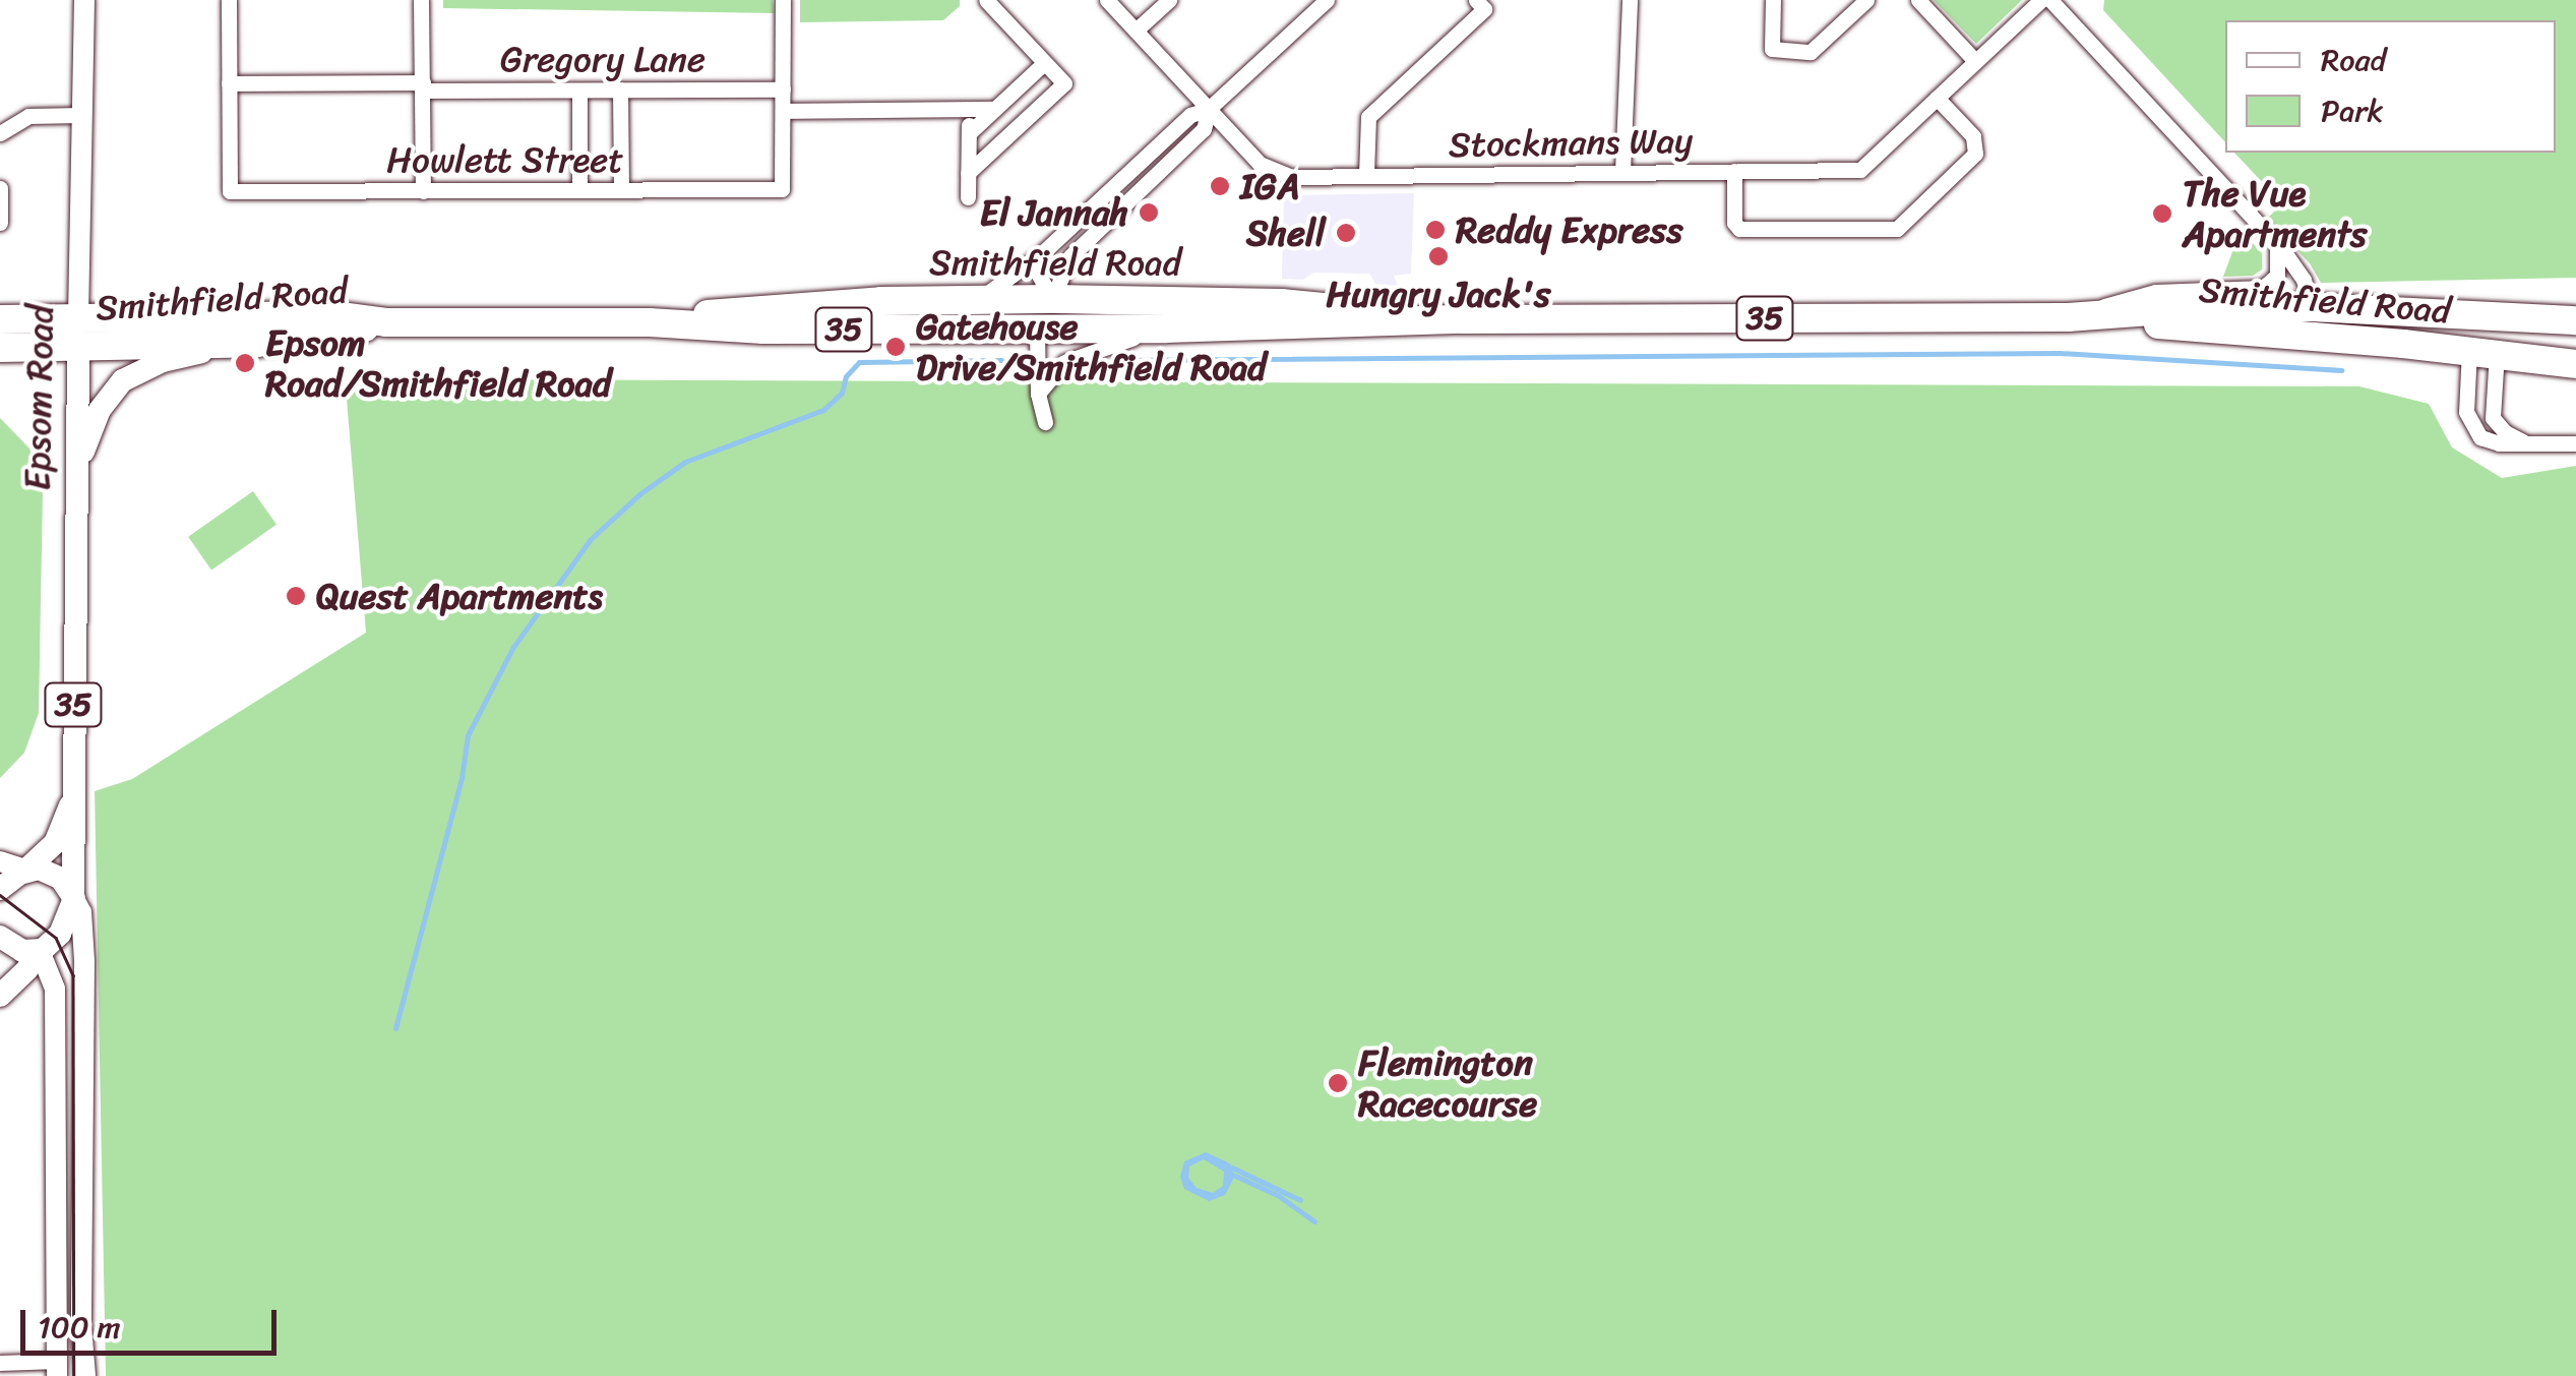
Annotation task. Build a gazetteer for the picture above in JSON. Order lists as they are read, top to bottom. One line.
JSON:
{"streets":{"highway":["Smithfield Road","35","Epsom Road"],"street":["Gregory Lane","Stockmans Way","Howlett Street"]},"crossings":[["Gregory Lane","Howlett Street"],["Smithfield Road","Epsom Road"],["35","Epsom Road"]],"places":["IGA","El Jannah","The Vue Apartments","Reddy Express","Shell","Hungry Jack's","Gatehouse Drive/Smithfield Road","Epsom Road/Smithfield Road","Quest Apartments","Flemington Racecourse"],"legend":["Road","Park"],"scale_bar":"100 m"}
